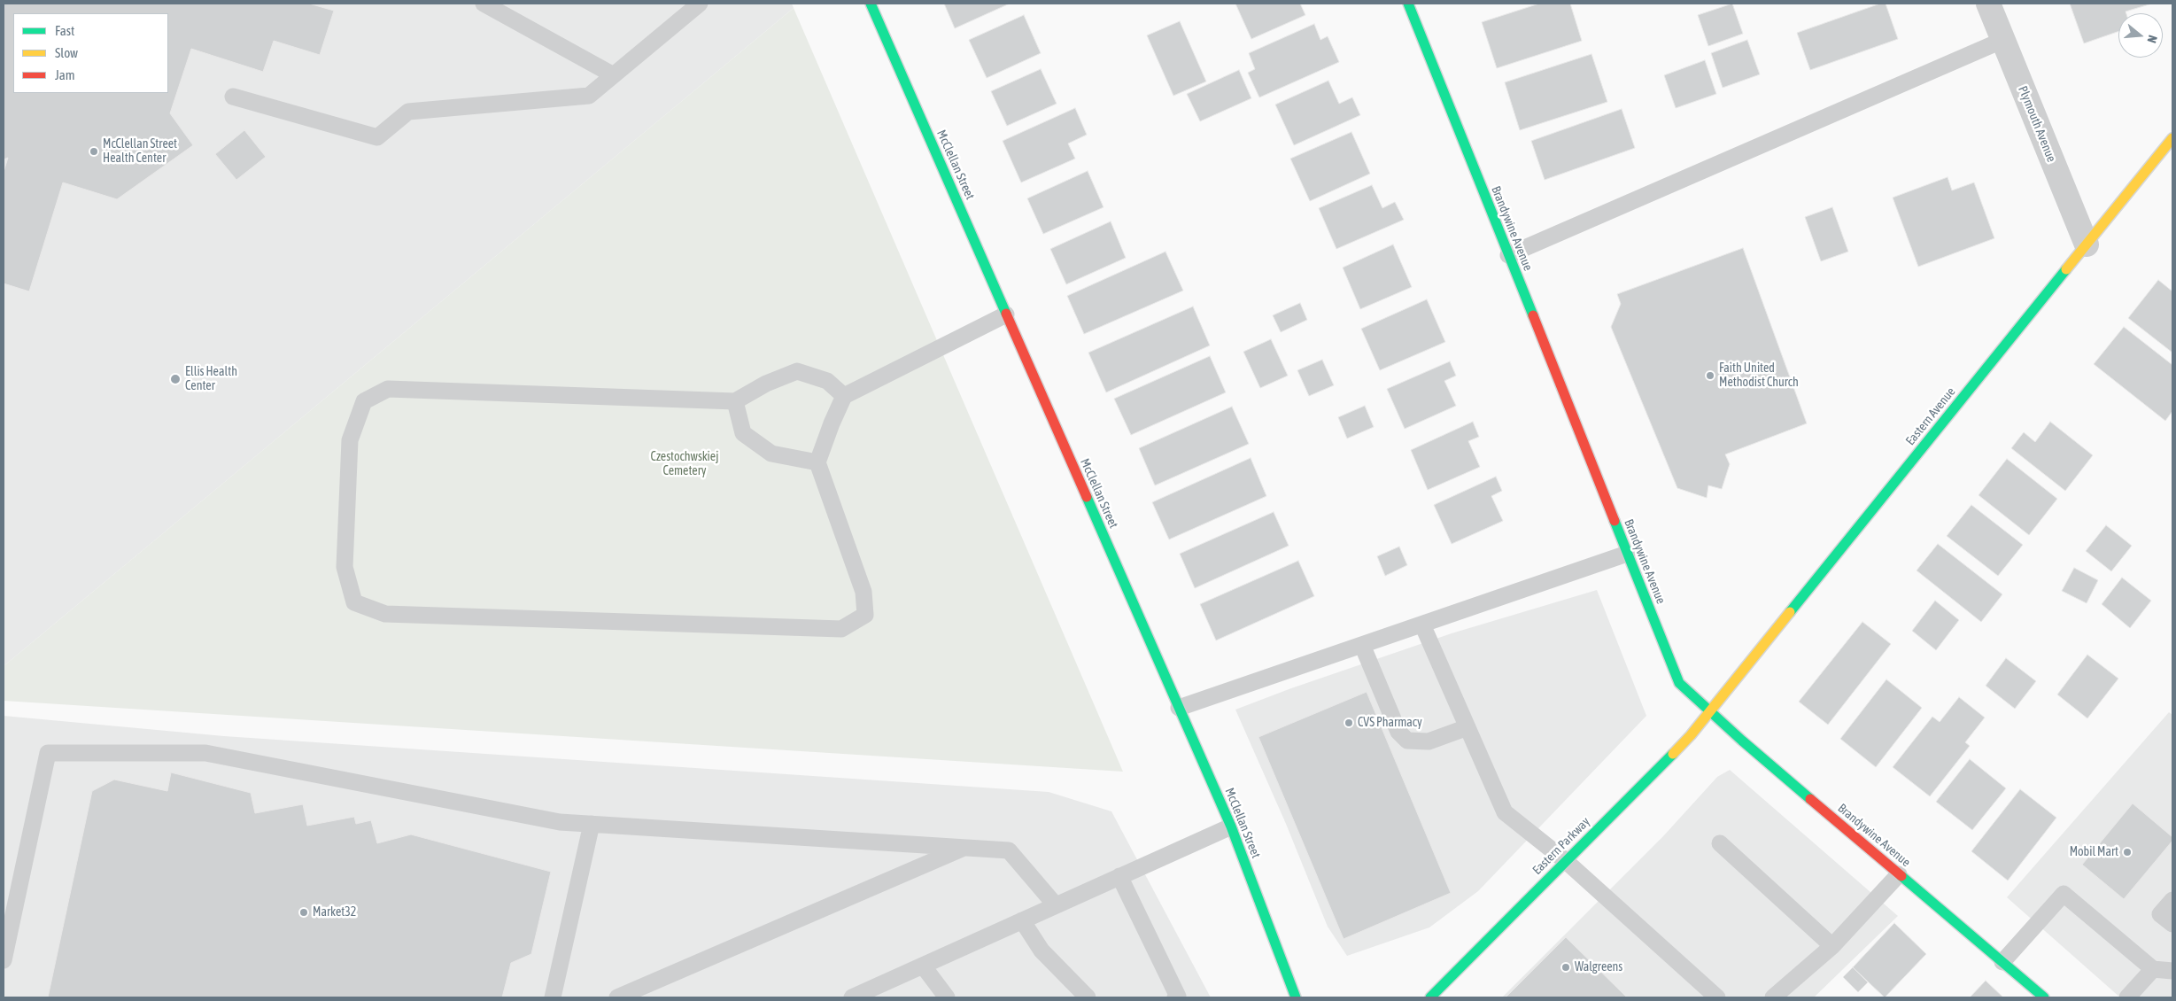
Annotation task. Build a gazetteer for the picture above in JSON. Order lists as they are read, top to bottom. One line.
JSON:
{"streets":{"street":["Plymouth Avenue","McClellan Street","Brandywine Avenue","Eastern Avenue","Eastern Parkway"]},"crossings":[["Plymouth Avenue","Eastern Avenue"],["Brandywine Avenue","Eastern Avenue"],["Brandywine Avenue","Eastern Parkway"],["Eastern Avenue","Eastern Parkway"]],"parks":["Czestochwskiej Cemetery"],"places":["McClellan Street Health Center","Faith United Methodist Church","Ellis Health Center","CVS Pharmacy","Mobil Mart","Market32","Walgreens"],"legend":["Fast","Slow","Jam"],"north":"right"}
